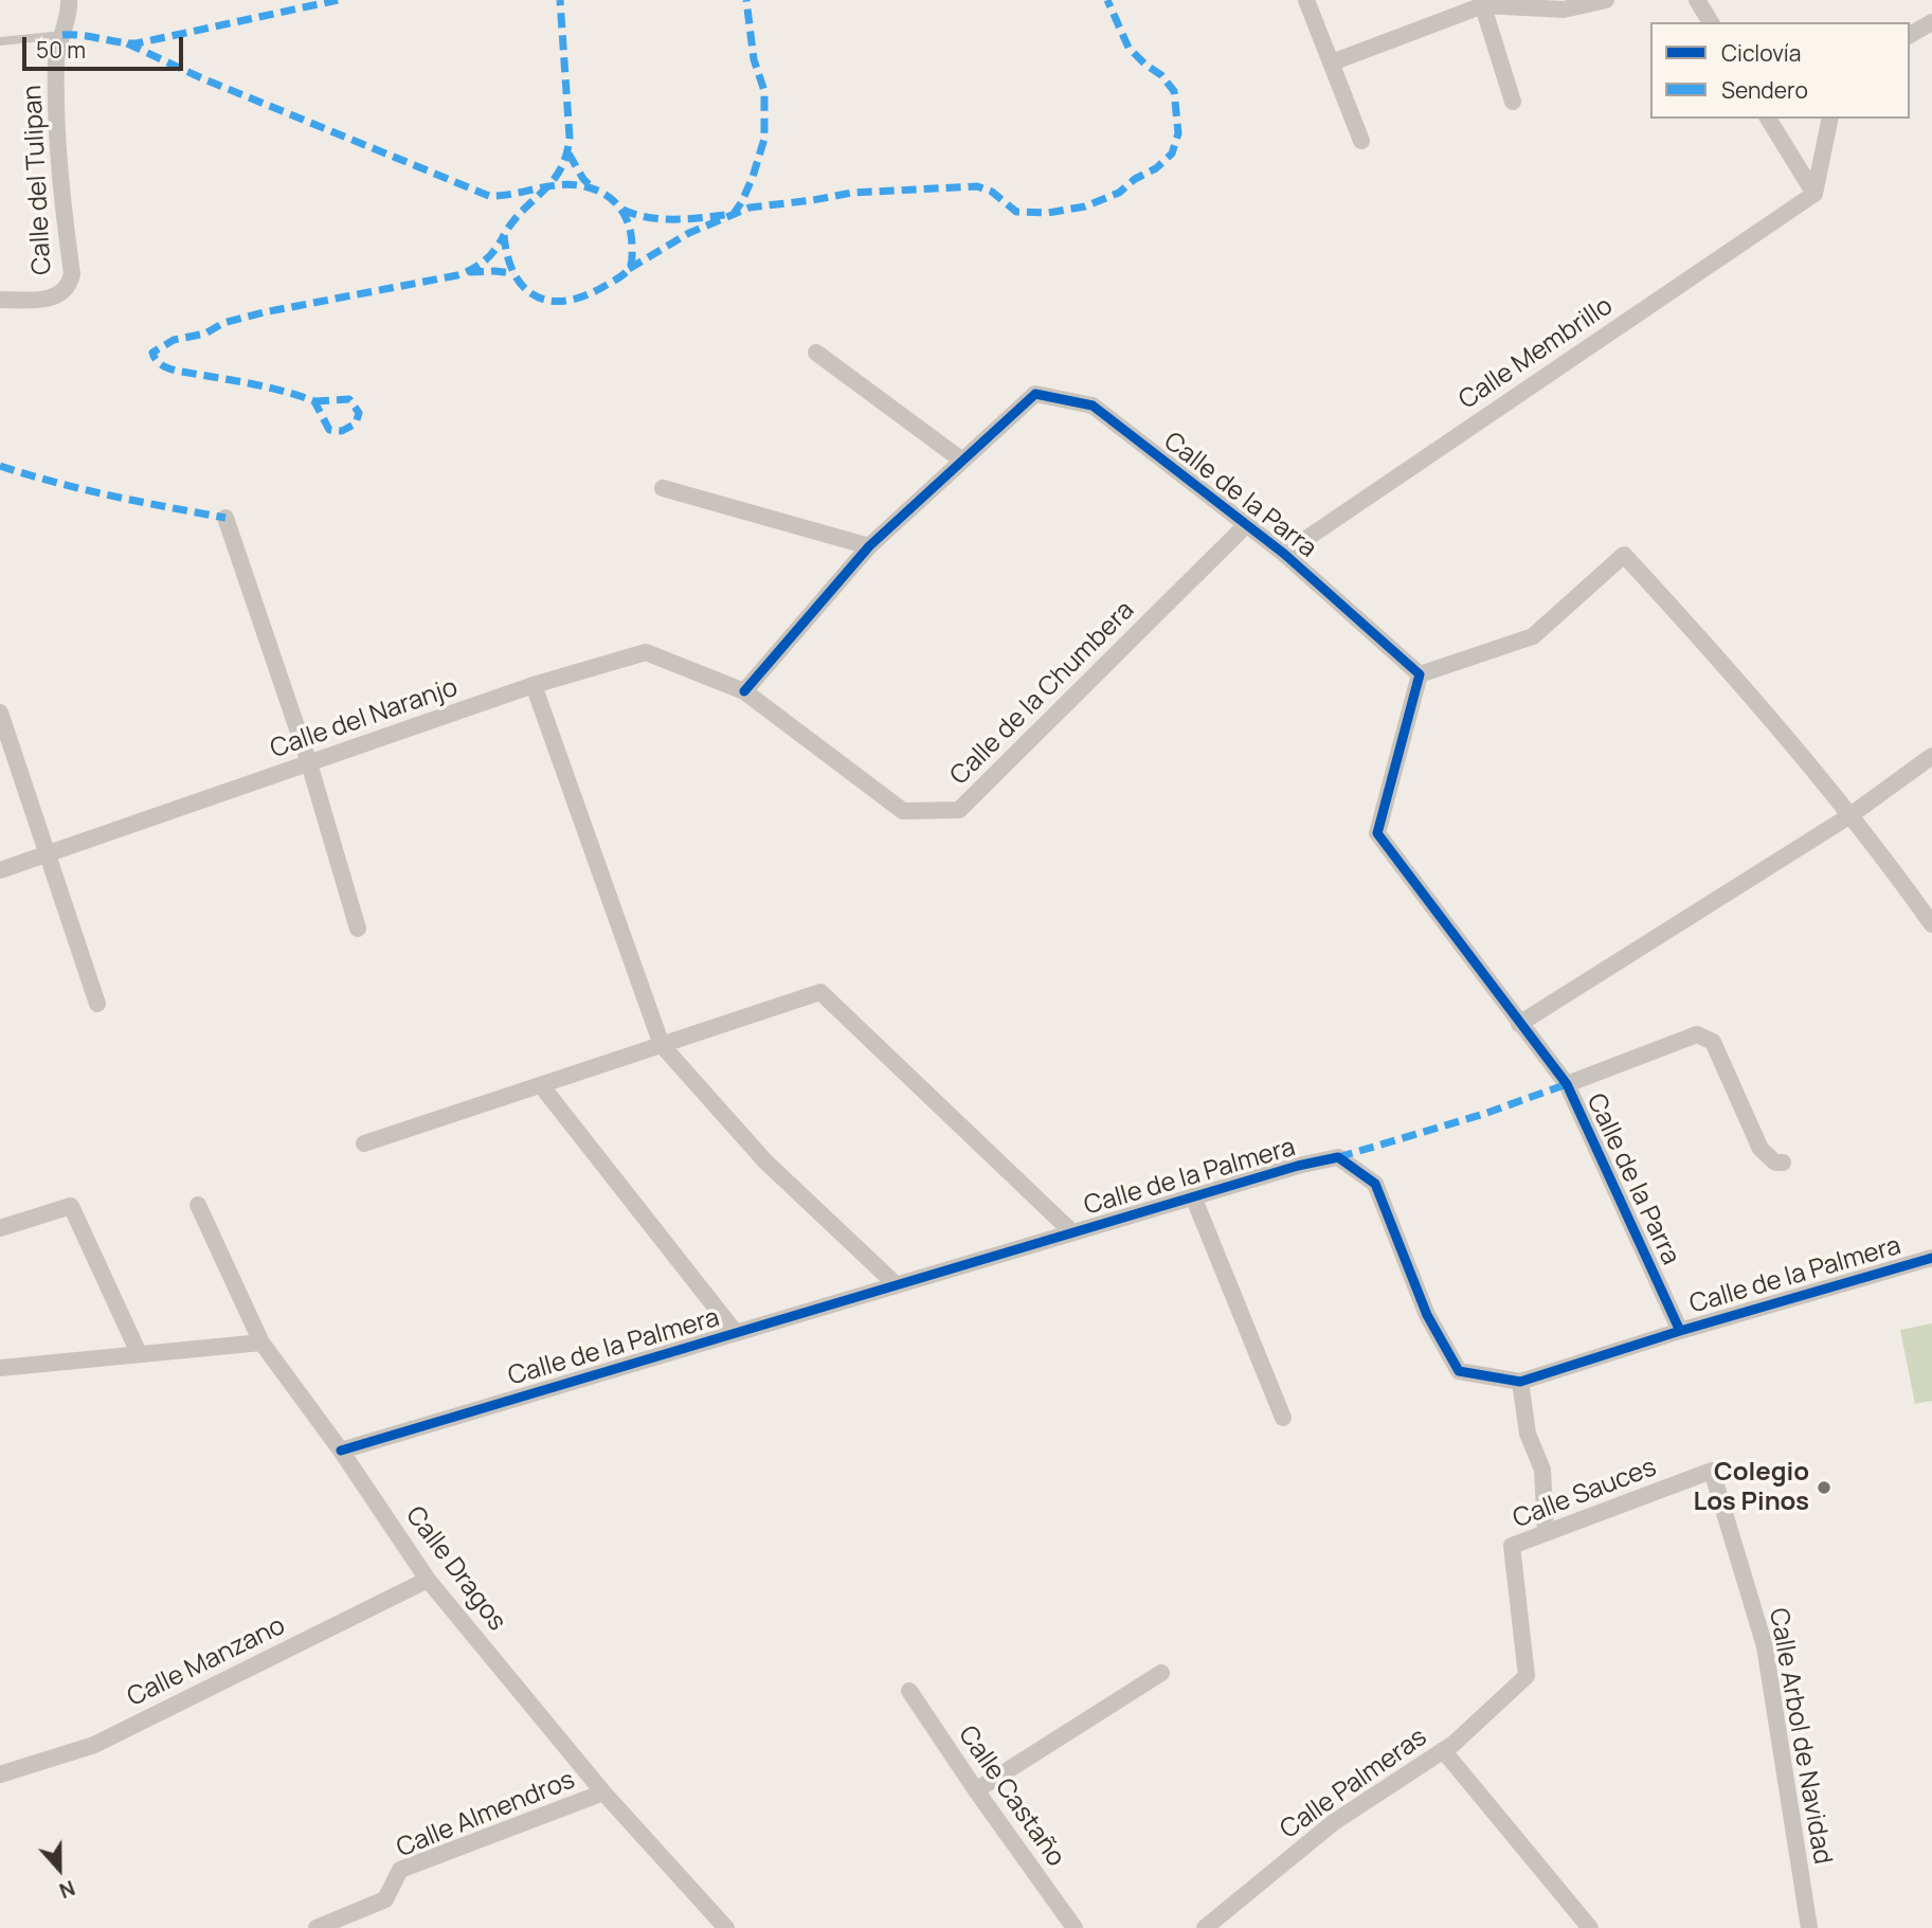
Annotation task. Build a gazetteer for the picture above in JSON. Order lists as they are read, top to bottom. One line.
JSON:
{"streets":{"street":["Calle del Tulipan","Calle Membrillo","Calle de la Parra","Calle de la Chumbera","Calle del Naranjo","Calle de la Palmera","Calle Sauces","Calle Dragos","Calle Manzano","Calle Arbol de Navidad","Calle Palmeras","Calle Castaño","Calle Almendros"]},"crossings":[["Calle Membrillo","Calle de la Parra"],["Calle de la Parra","Calle de la Chumbera"],["Calle de la Parra","Calle del Naranjo"],["Calle de la Parra","Calle de la Palmera"],["Calle de la Chumbera","Calle del Naranjo"],["Calle de la Palmera","Calle Dragos"],["Calle Sauces","Calle Arbol de Navidad"],["Calle Sauces","Calle Palmeras"],["Calle Dragos","Calle Manzano"],["Calle Dragos","Calle Almendros"]],"places":["Colegio Los Pinos"],"legend":["Ciclovía","Sendero"],"scale_bar":"50 m","north":"bottom"}
